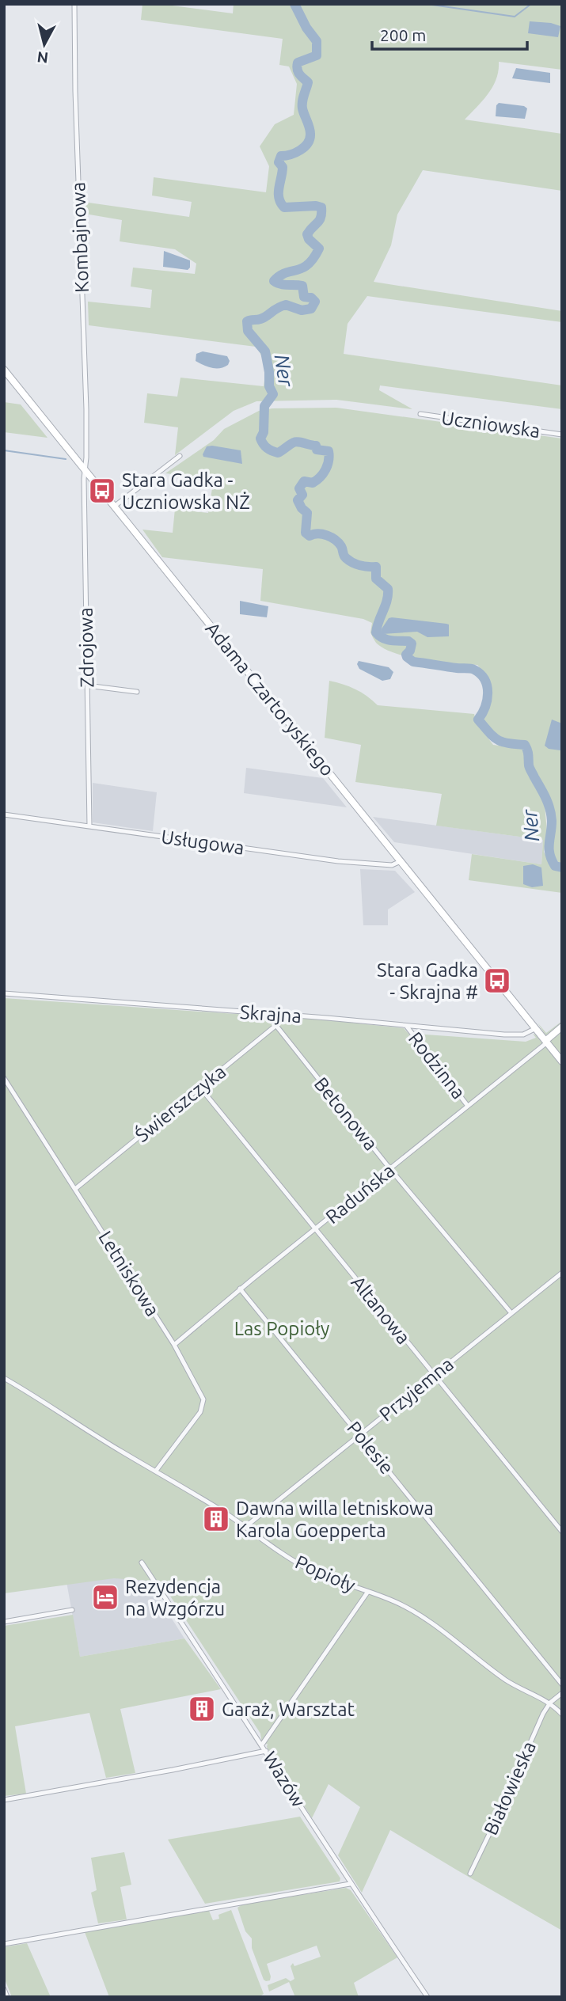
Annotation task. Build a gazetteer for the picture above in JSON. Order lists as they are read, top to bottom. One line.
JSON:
{"streets":{"street":["Kombajnowa","Uczniowska","Zdrojowa","Adama Czartoryskiego","Usługowa","Skrajna","Rodzinna","Świerszczyka","Betonowa","Raduńska","Letniskowa","Altanowa","Przyjemna","Polesie","Popioły","Wazów","Białowieska"]},"crossings":[["Kombajnowa","Zdrojowa"],["Kombajnowa","Adama Czartoryskiego"],["Zdrojowa","Adama Czartoryskiego"],["Zdrojowa","Usługowa"],["Adama Czartoryskiego","Usługowa"],["Adama Czartoryskiego","Skrajna"],["Adama Czartoryskiego","Raduńska"],["Skrajna","Rodzinna"],["Skrajna","Świerszczyka"],["Skrajna","Betonowa"],["Rodzinna","Raduńska"],["Świerszczyka","Betonowa"],["Świerszczyka","Letniskowa"],["Świerszczyka","Altanowa"],["Betonowa","Raduńska"],["Betonowa","Przyjemna"],["Raduńska","Letniskowa"],["Raduńska","Altanowa"],["Raduńska","Polesie"],["Letniskowa","Popioły"],["Altanowa","Przyjemna"],["Przyjemna","Polesie"],["Przyjemna","Popioły"],["Popioły","Białowieska"]],"water":["Ner"],"parks":["Las Popioły"],"places":{"bus stop":["Stara Gadka - Uczniowska NŻ","Stara Gadka - Skrajna #"],"building":["Dawna willa letniskowa Karola Goepperta","Garaż, Warsztat"],"hotel":["Rezydencja na Wzgórzu"]},"scale_bar":"200 m","north":"bottom"}
